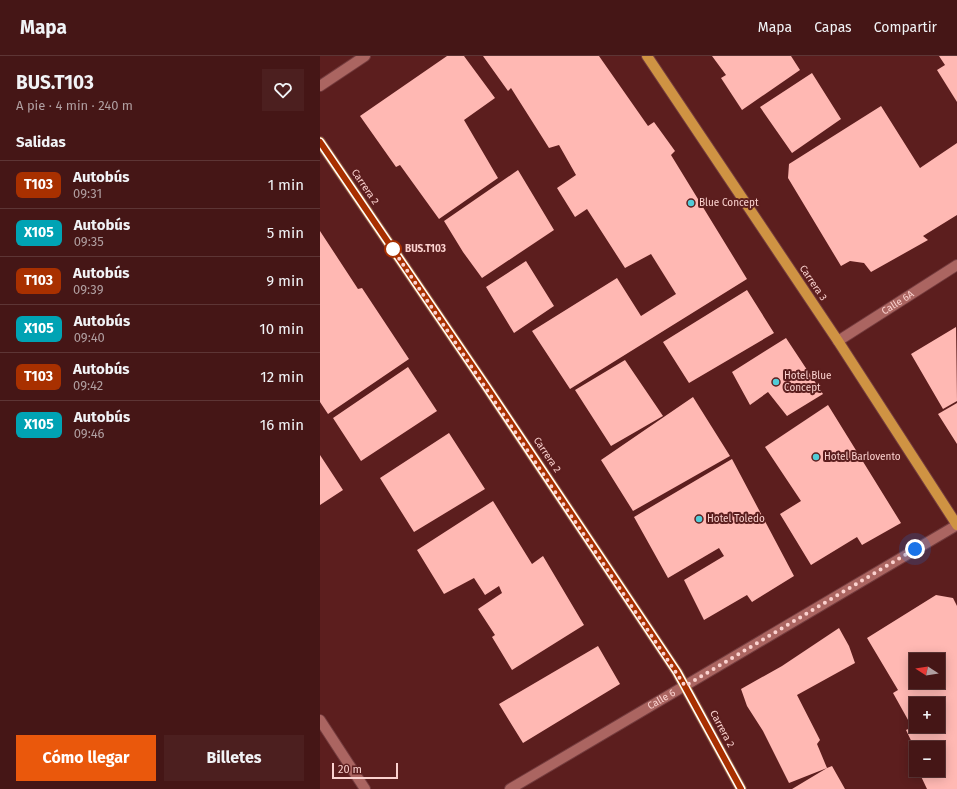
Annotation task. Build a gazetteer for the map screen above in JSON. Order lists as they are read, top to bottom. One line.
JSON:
{"streets":{"main road":["Carrera 2","Carrera 3"],"street":["Calle 6A","Calle 6"]},"crossings":[["Carrera 2","Calle 6"],["Carrera 3","Calle 6A"],["Carrera 3","Calle 6"]],"places":["Blue Concept","BUS.T103","Hotel Blue Concept","Hotel Barlovento","Hotel Toledo"],"lines":["bus line T103"],"scale_bar":"20 m","north":"left","page":{"header":"Mapa","nav":["Mapa","Capas","Compartir"],"heading":[["BUS.T103","A pie · 4 min · 240 m"],"Salidas"],"list":[{"mark":"T103","name":"Autobús","note":"09:31","value":"1 min"},{"mark":"X105","name":"Autobús","note":"09:35","value":"5 min"},{"mark":"T103","name":"Autobús","note":"09:39","value":"9 min"},{"mark":"X105","name":"Autobús","note":"09:40","value":"10 min"},{"mark":"T103","name":"Autobús","note":"09:42","value":"12 min"},{"mark":"X105","name":"Autobús","note":"09:46","value":"16 min"}],"map_buttons":["+","−"],"buttons":["Cómo llegar","Billetes"],"scale":"20 m"}}
